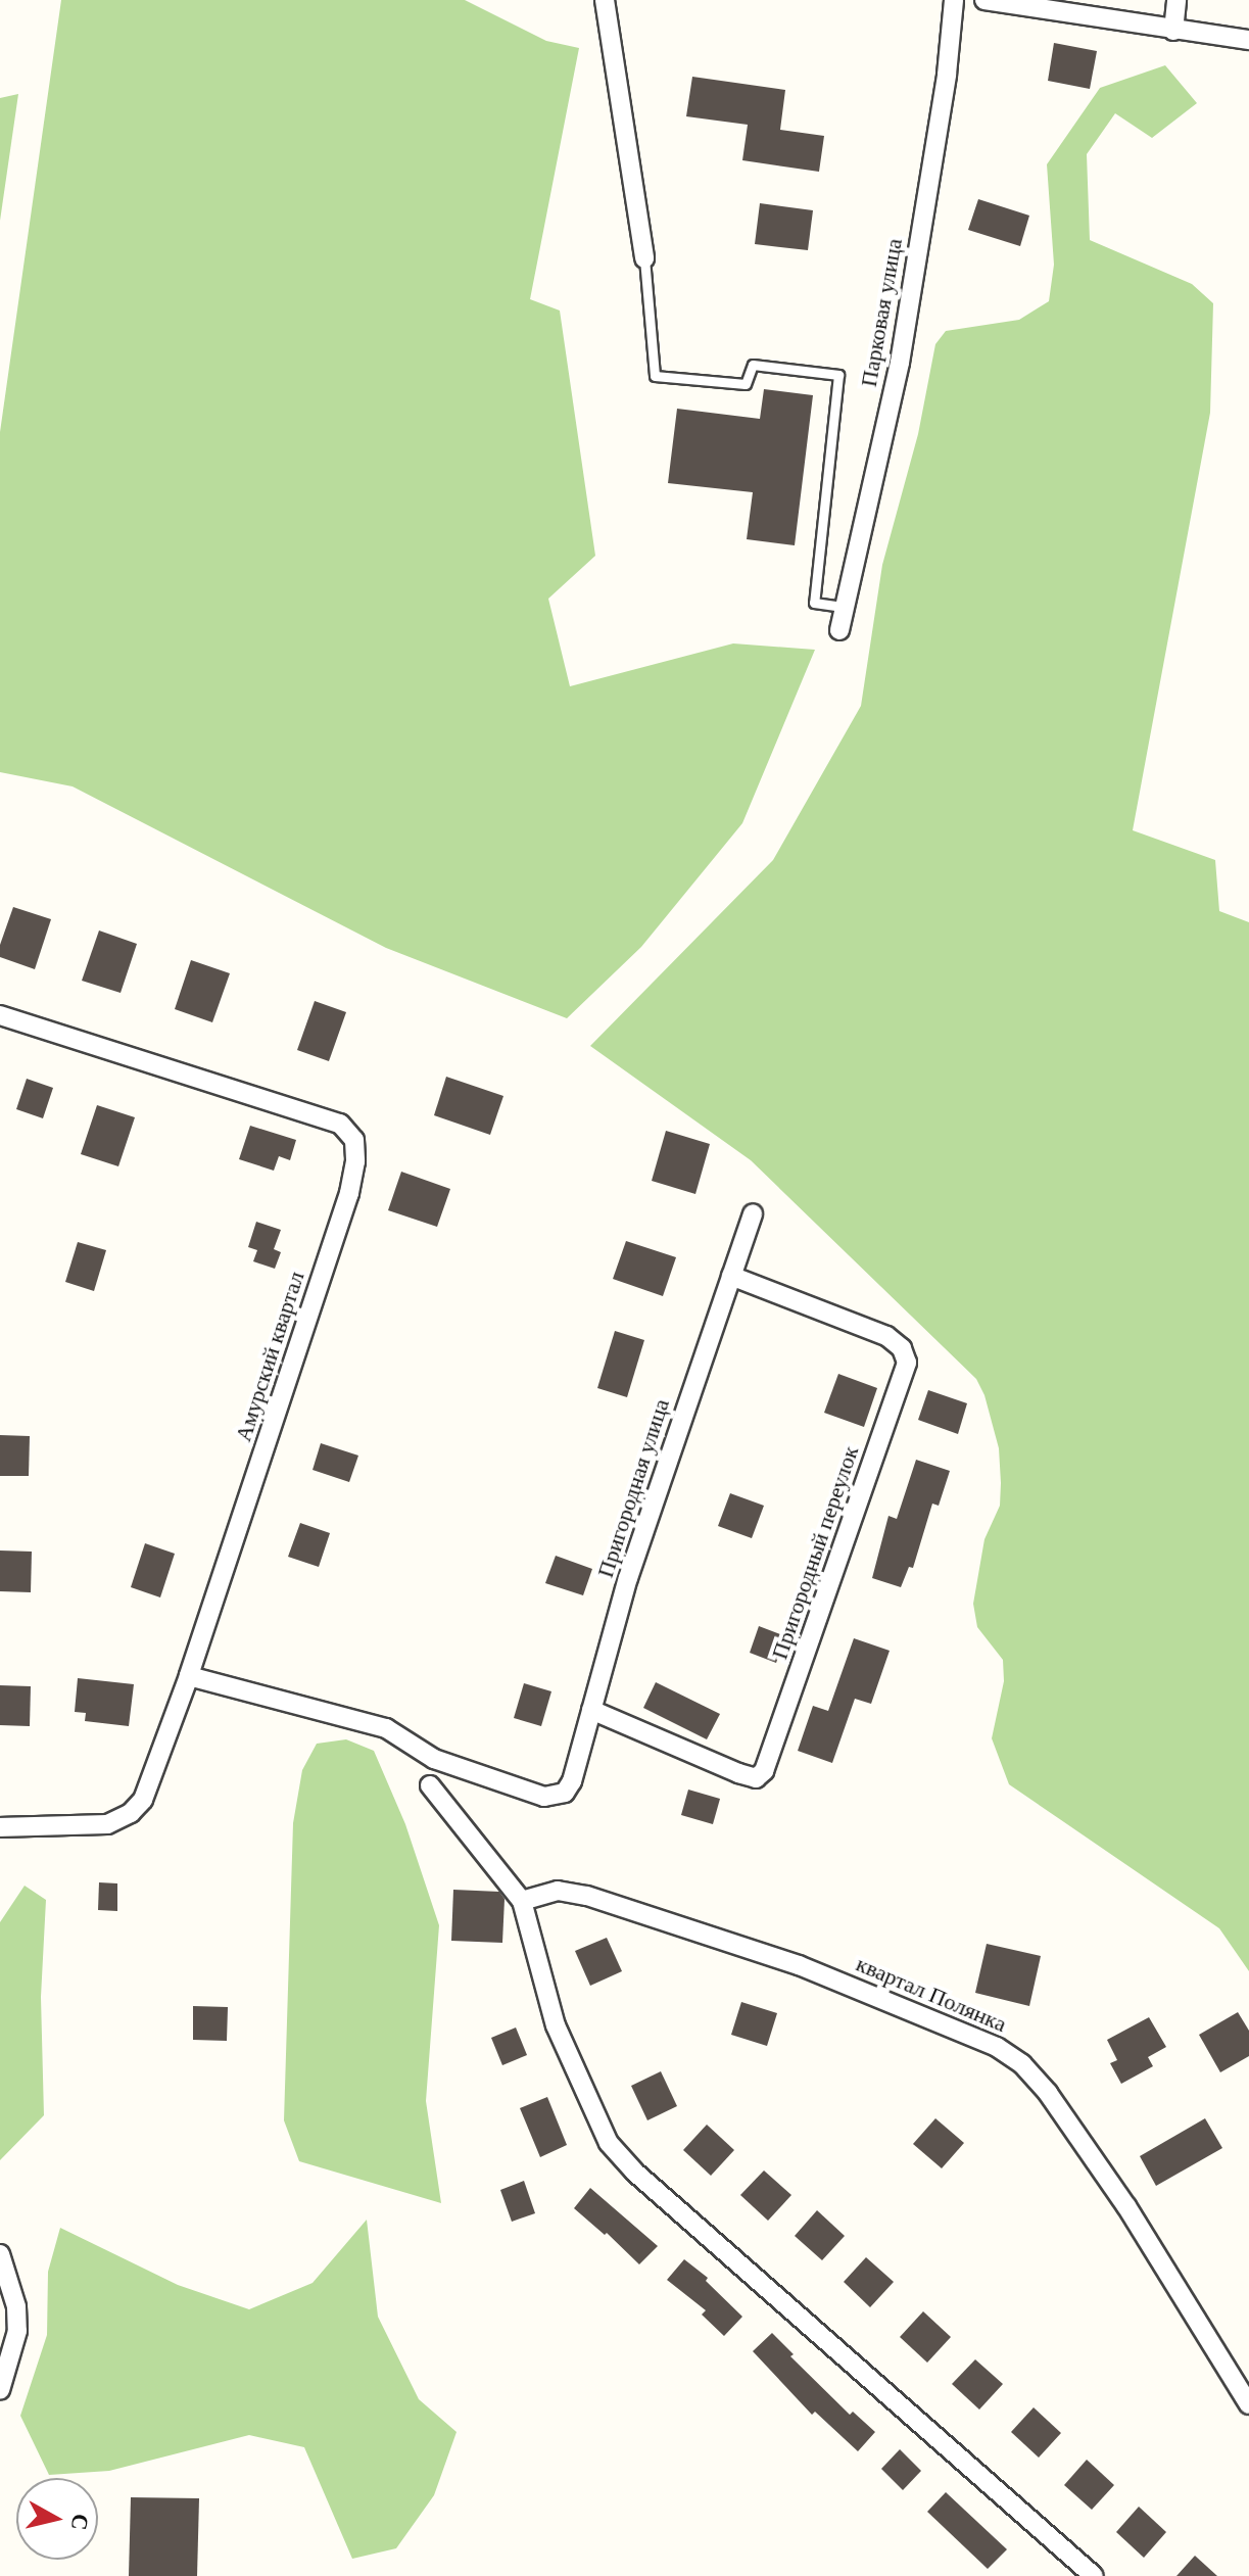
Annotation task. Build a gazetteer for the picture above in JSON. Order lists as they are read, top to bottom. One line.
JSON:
{"streets":{"street":["Парковая улица","Амурский квартал","Пригородная улица","Пригородный переулок","квартал Полянка"]},"crossings":[["Амурский квартал","Пригородная улица"],["Пригородная улица","Пригородный переулок"]],"north":"right"}
